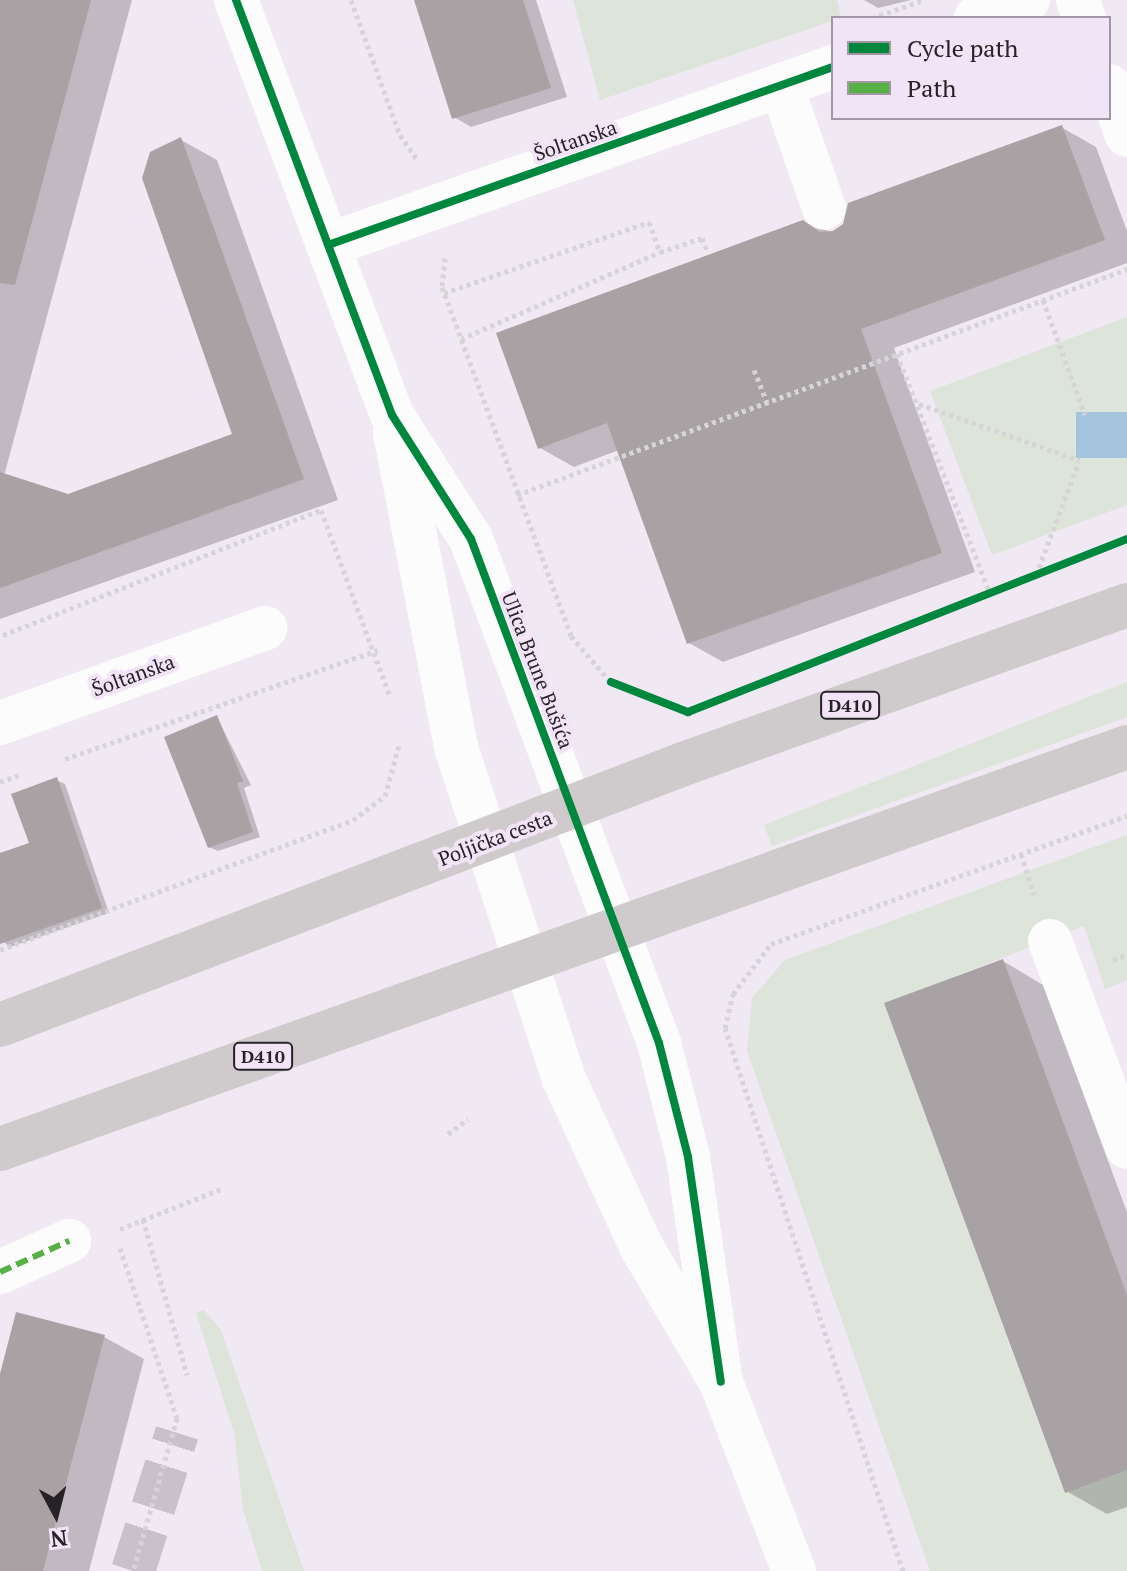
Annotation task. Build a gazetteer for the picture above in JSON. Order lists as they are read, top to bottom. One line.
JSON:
{"streets":{"main road":["D410","Poljička cesta"],"street":["Šoltanska","Ulica Brune Bušića"]},"crossings":[["Šoltanska","Ulica Brune Bušića"],["Ulica Brune Bušića","D410"],["Ulica Brune Bušića","Poljička cesta"]],"legend":["Cycle path","Path"],"north":"bottom"}
